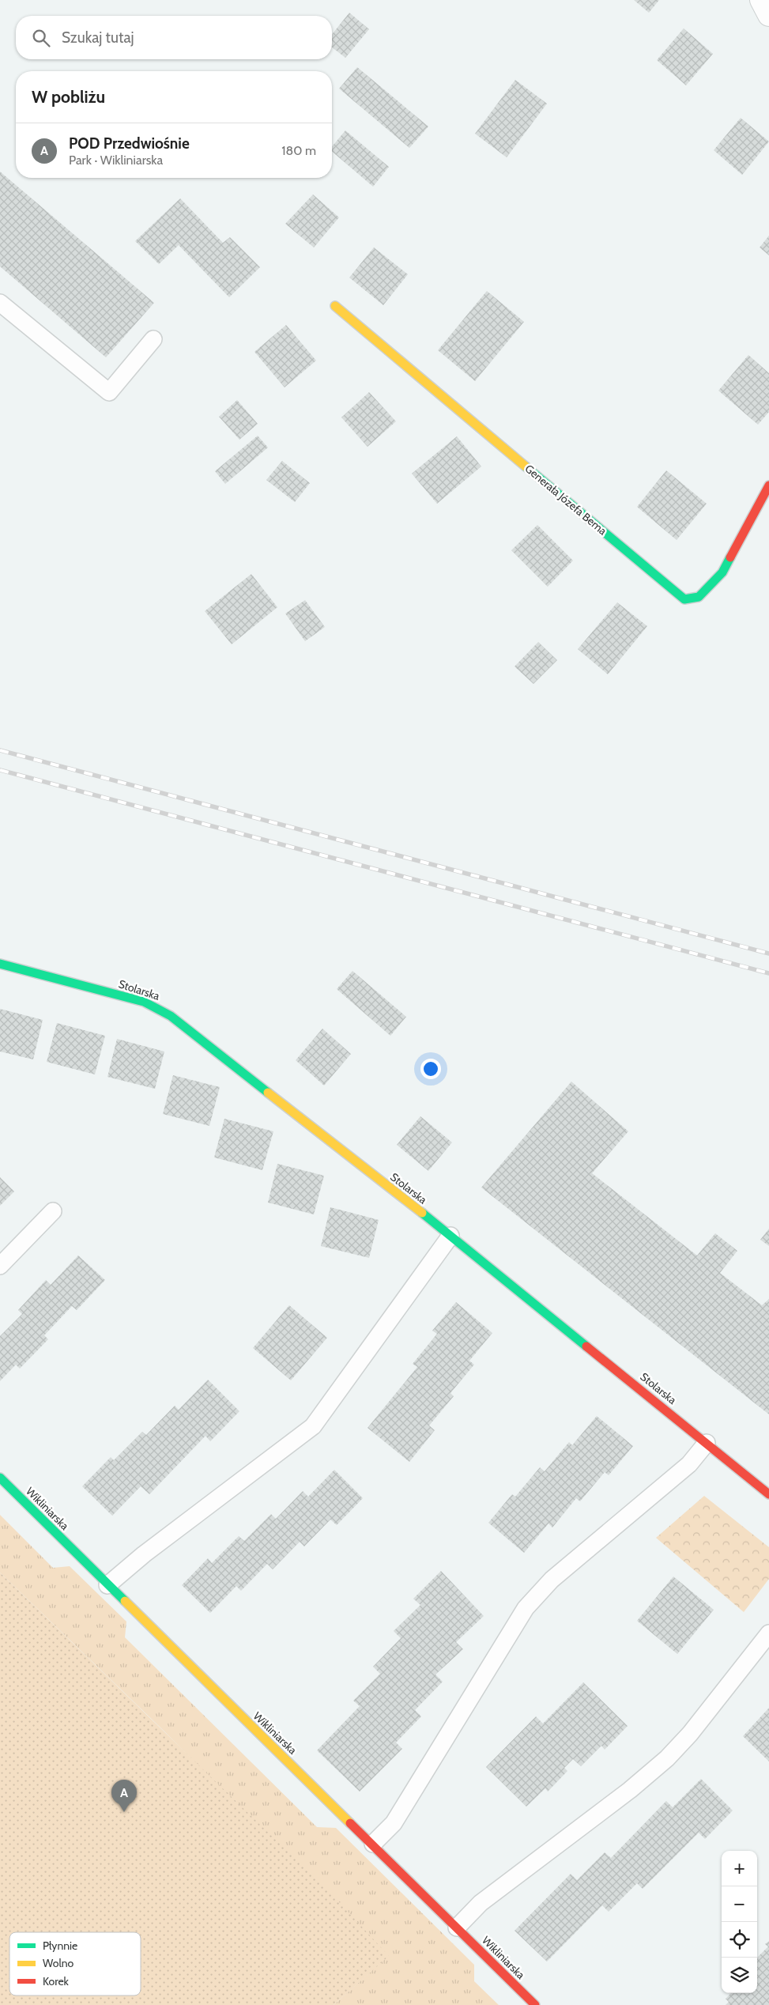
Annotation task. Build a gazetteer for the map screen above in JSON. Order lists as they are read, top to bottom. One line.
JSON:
{"streets":{"street":["Generała Józefa Bema","Stolarska","Wikliniarska"]},"legend":["Płynnie","Wolno","Korek"],"page":{"search":"Szukaj tutaj","heading":"W pobliżu","list":[{"mark":"A","name":"POD Przedwiośnie","note":"Park · Wikliniarska","value":"180 m"}],"pins":"A","map_buttons":["+","−"]}}
